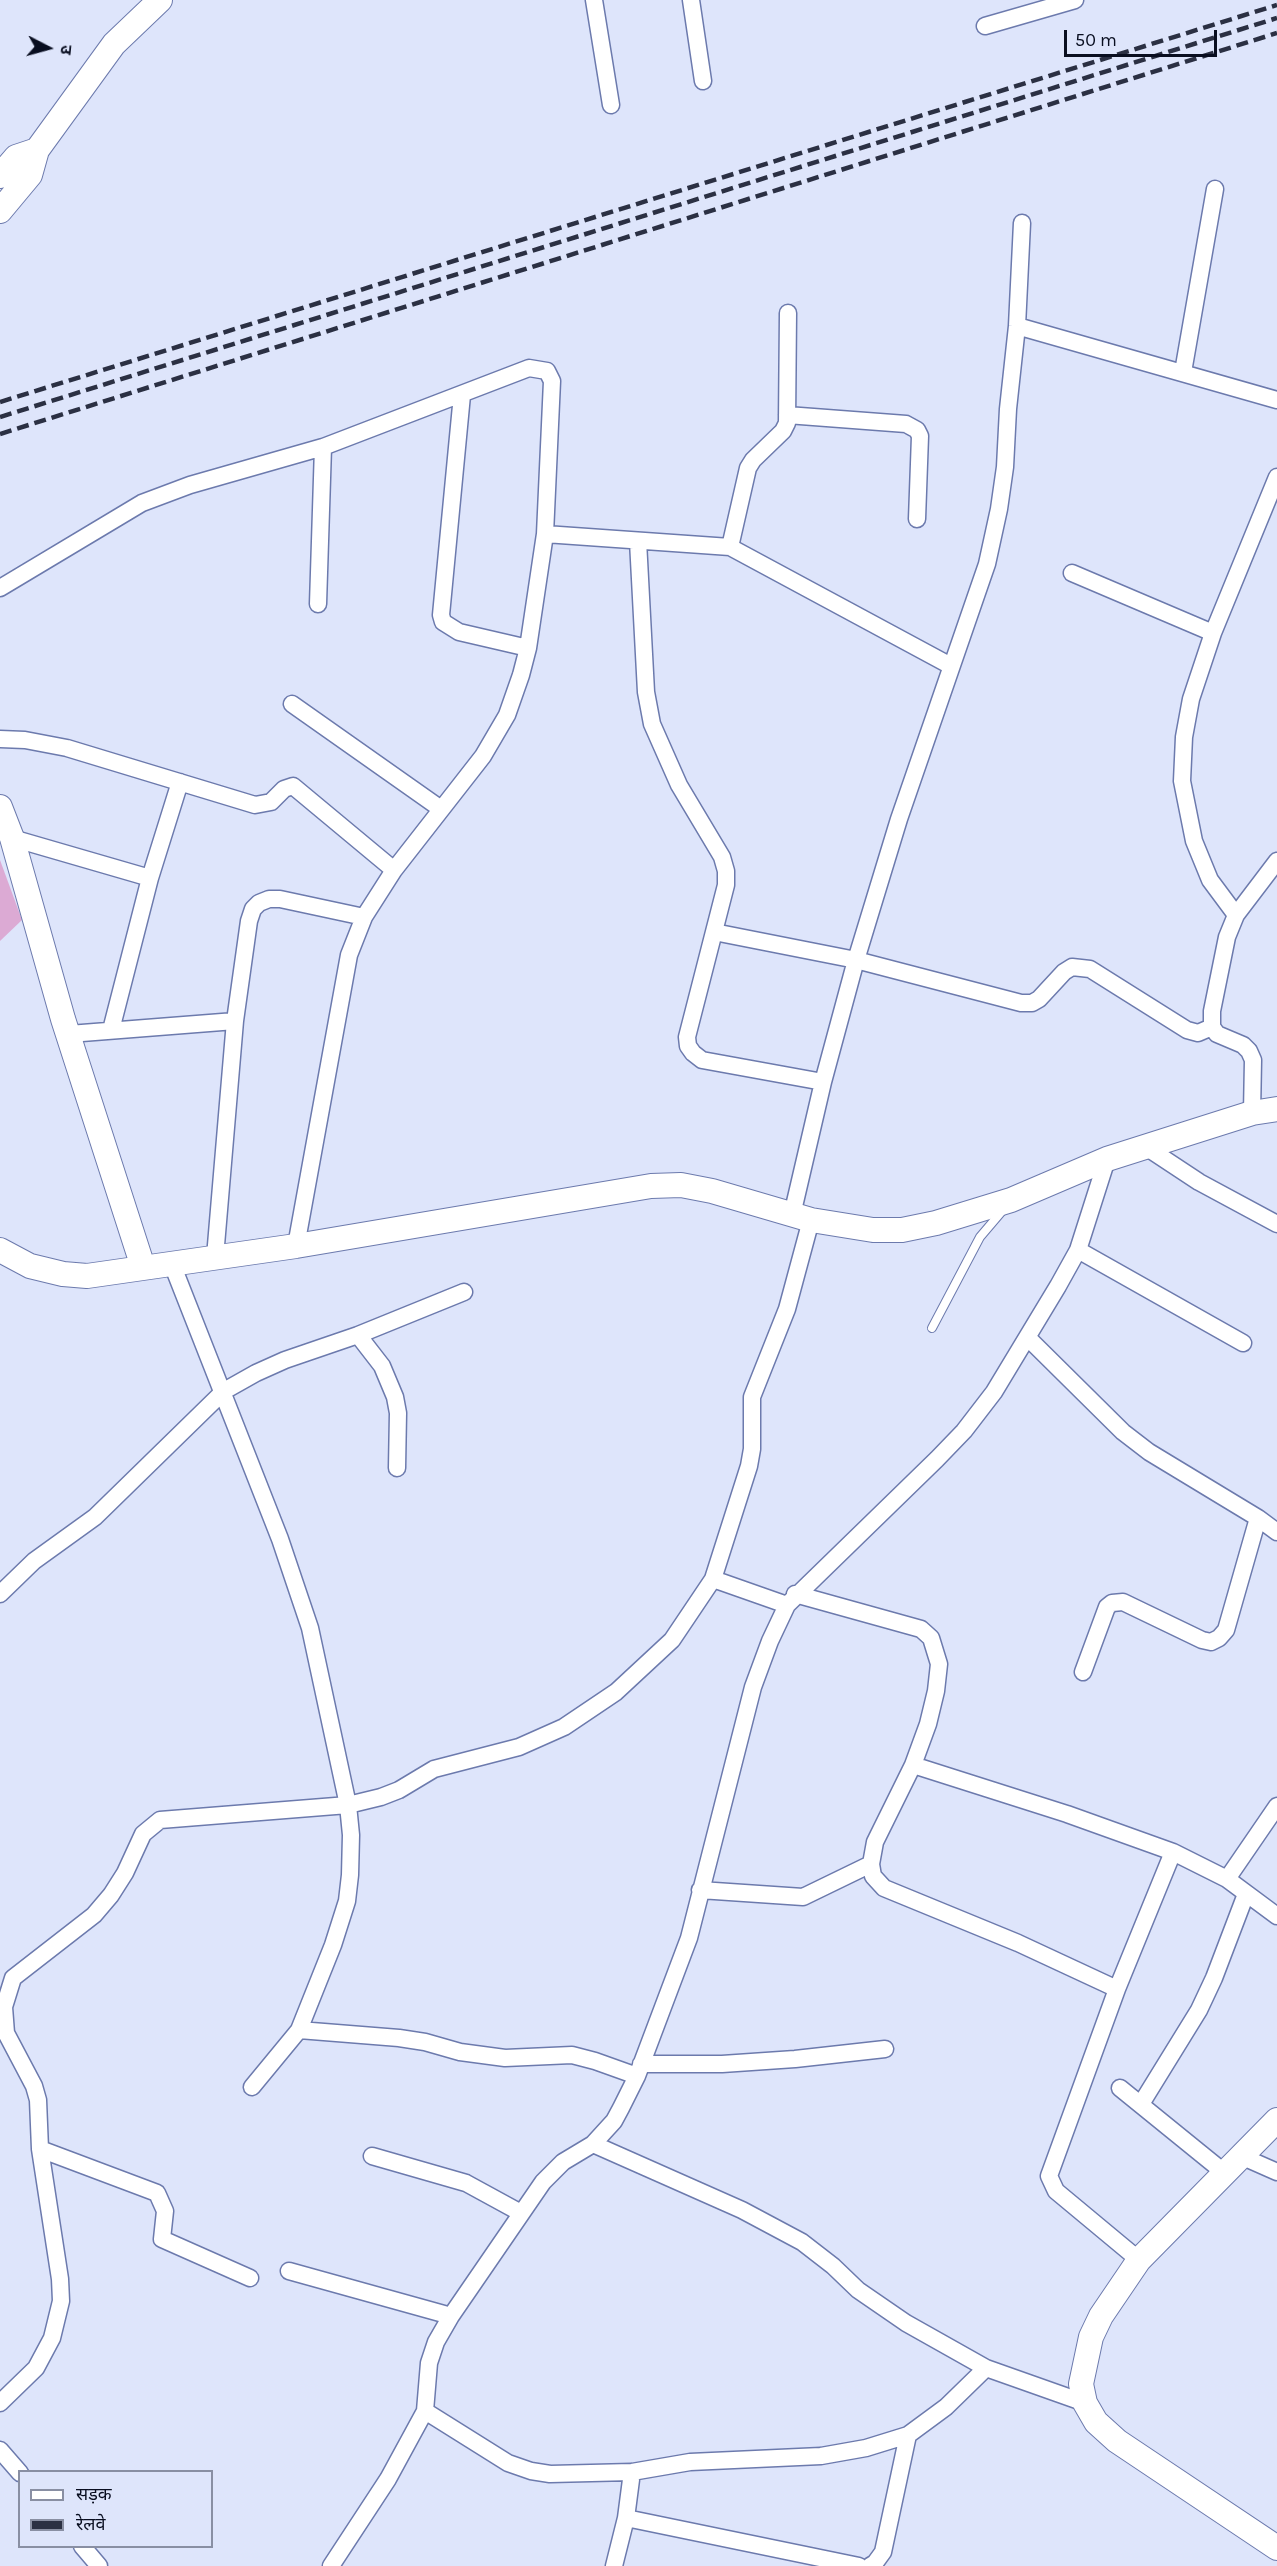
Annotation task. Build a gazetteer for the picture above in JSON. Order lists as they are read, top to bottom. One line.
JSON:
{"legend":["सड़क","रेलवे"],"scale_bar":"50 m","north":"right"}
